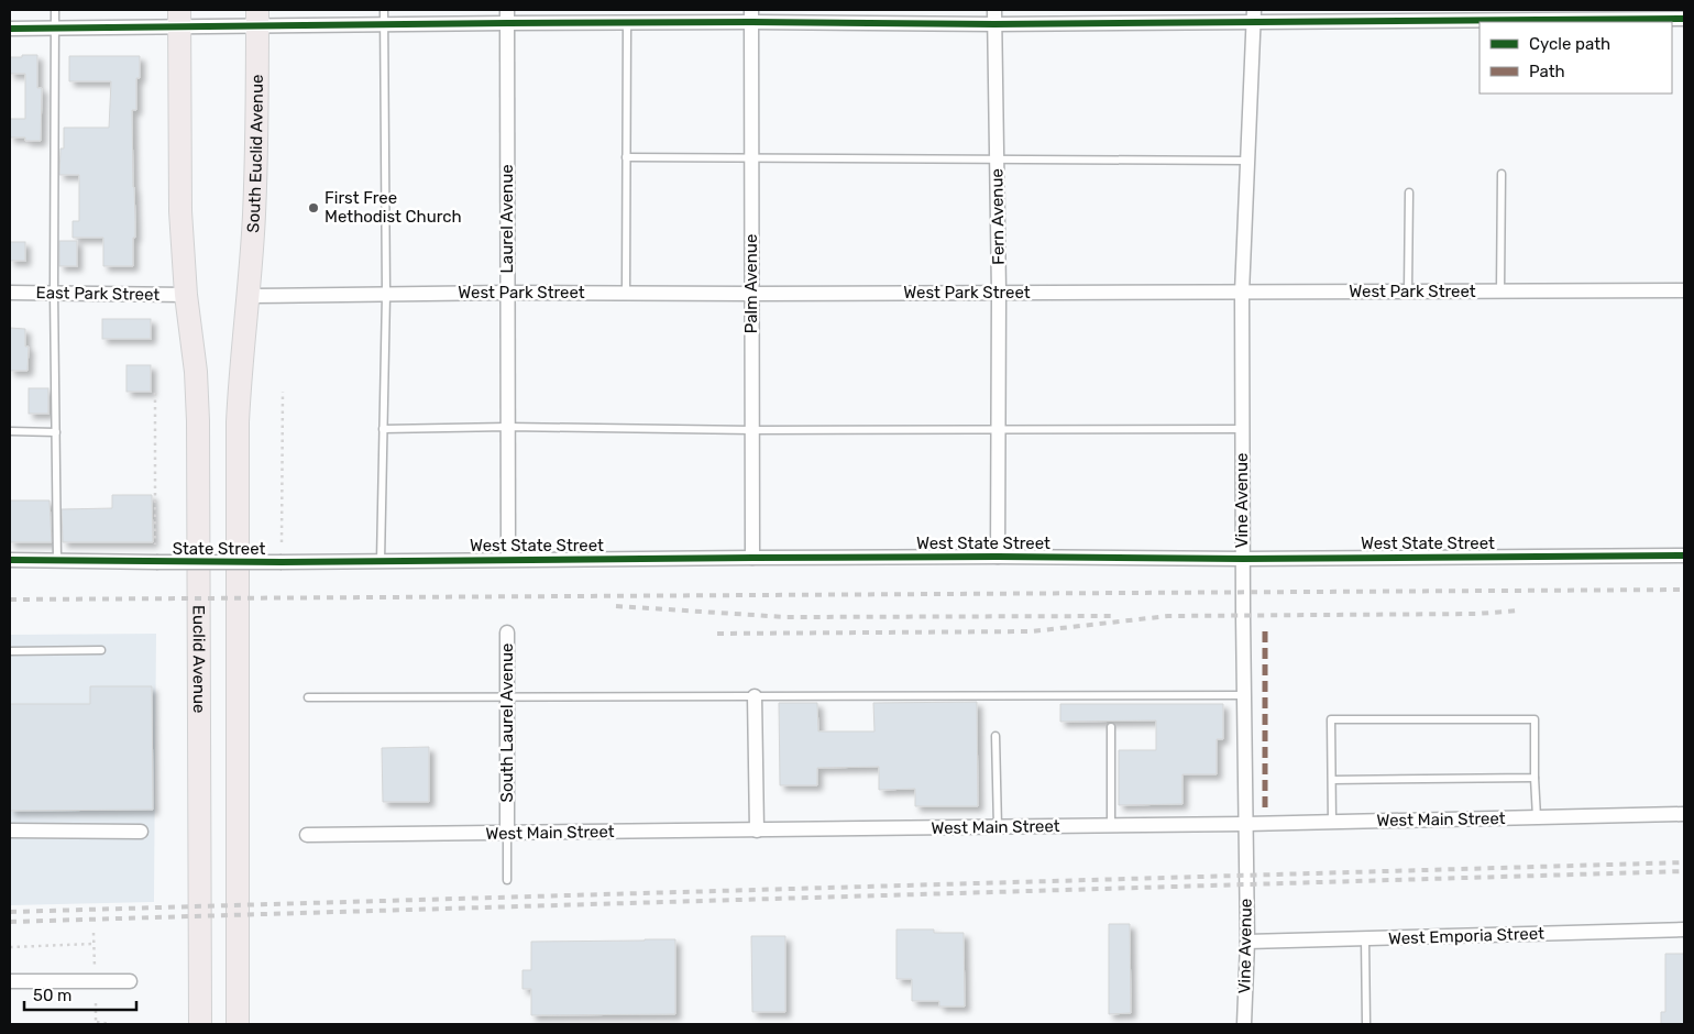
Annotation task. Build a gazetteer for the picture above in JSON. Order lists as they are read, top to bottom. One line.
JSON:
{"streets":{"main road":["South Euclid Avenue","Euclid Avenue"],"street":["Fern Avenue","Laurel Avenue","Palm Avenue","West Park Street","East Park Street","Vine Avenue","West State Street","State Street","South Laurel Avenue","West Main Street","West Emporia Street"]},"crossings":[["South Euclid Avenue","West Park Street"],["Fern Avenue","West Park Street"],["Fern Avenue","West State Street"],["Laurel Avenue","West Park Street"],["Laurel Avenue","West State Street"],["Palm Avenue","West Park Street"],["Palm Avenue","West State Street"],["West Park Street","Vine Avenue"],["East Park Street","Euclid Avenue"],["Vine Avenue","West State Street"],["Vine Avenue","West Main Street"],["Vine Avenue","West Emporia Street"],["West State Street","State Street"],["South Laurel Avenue","West Main Street"]],"places":["First Free Methodist Church"],"legend":["Cycle path","Path"],"scale_bar":"50 m"}
